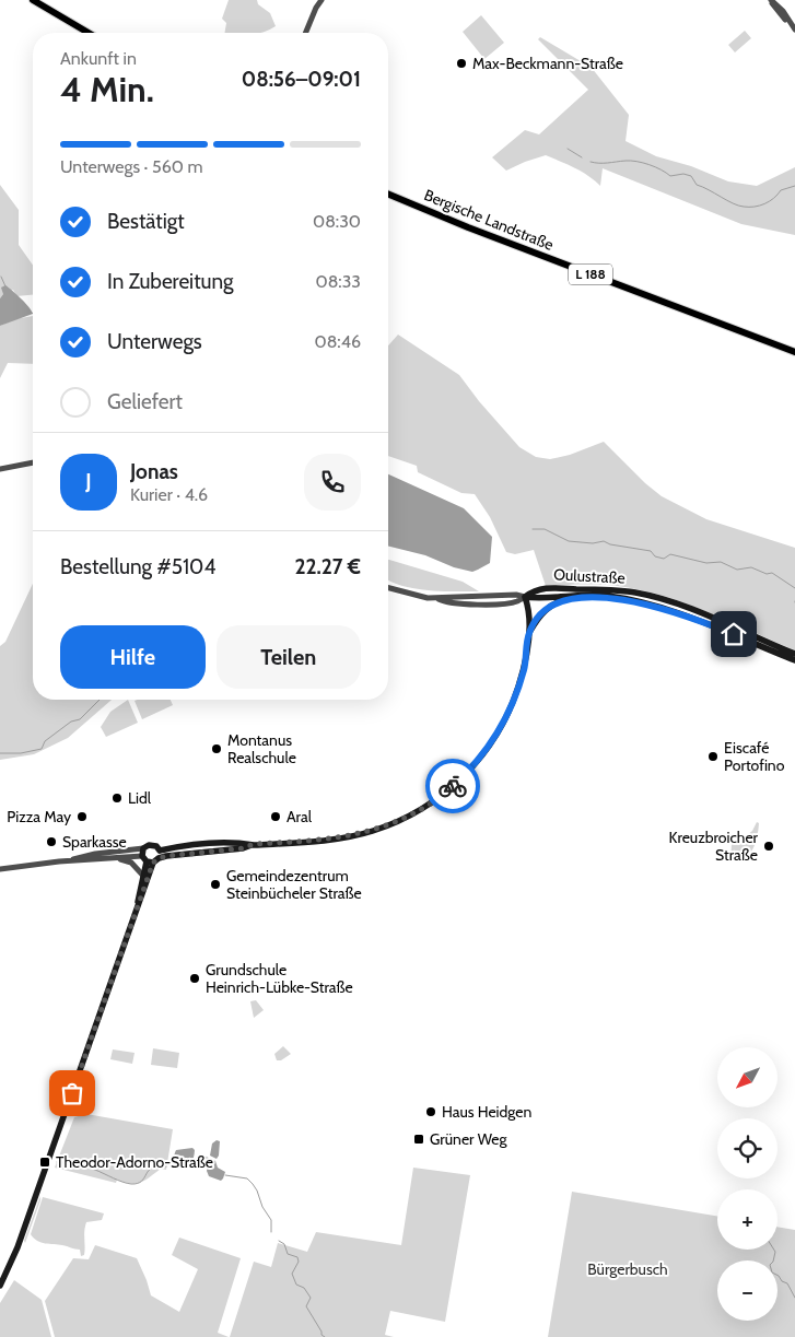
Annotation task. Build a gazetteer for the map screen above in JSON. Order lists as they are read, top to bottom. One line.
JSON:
{"streets":{"main road":["Bergische Landstraße","L 188","Oulustraße"]},"parks":["Bürgerbusch"],"places":{"other":["Max-Beckmann-Straße","Montanus Realschule","Eiscafé Portofino","Lidl","Pizza May","Aral","Sparkasse","Kreuzbroicher Straße","Gemeindezentrum Steinbücheler Straße","Grundschule Heinrich-Lübke-Straße","Haus Heidgen"],"transit":["Grüner Weg","Theodor-Adorno-Straße"]},"north":"bottom left","page":{"heading":["4 Min.","Ankunft in","08:56–09:01"],"panel":["Jonas","Kurier · 4.6","Bestellung #5104","22.27 €"],"bar":"Unterwegs · 560 m","list":[["Bestätigt","08:30"],["In Zubereitung","08:33"],["Unterwegs","08:46"],"Geliefert"],"round":"J","buttons":["Hilfe","Teilen"],"map_buttons":["+","−"]}}
